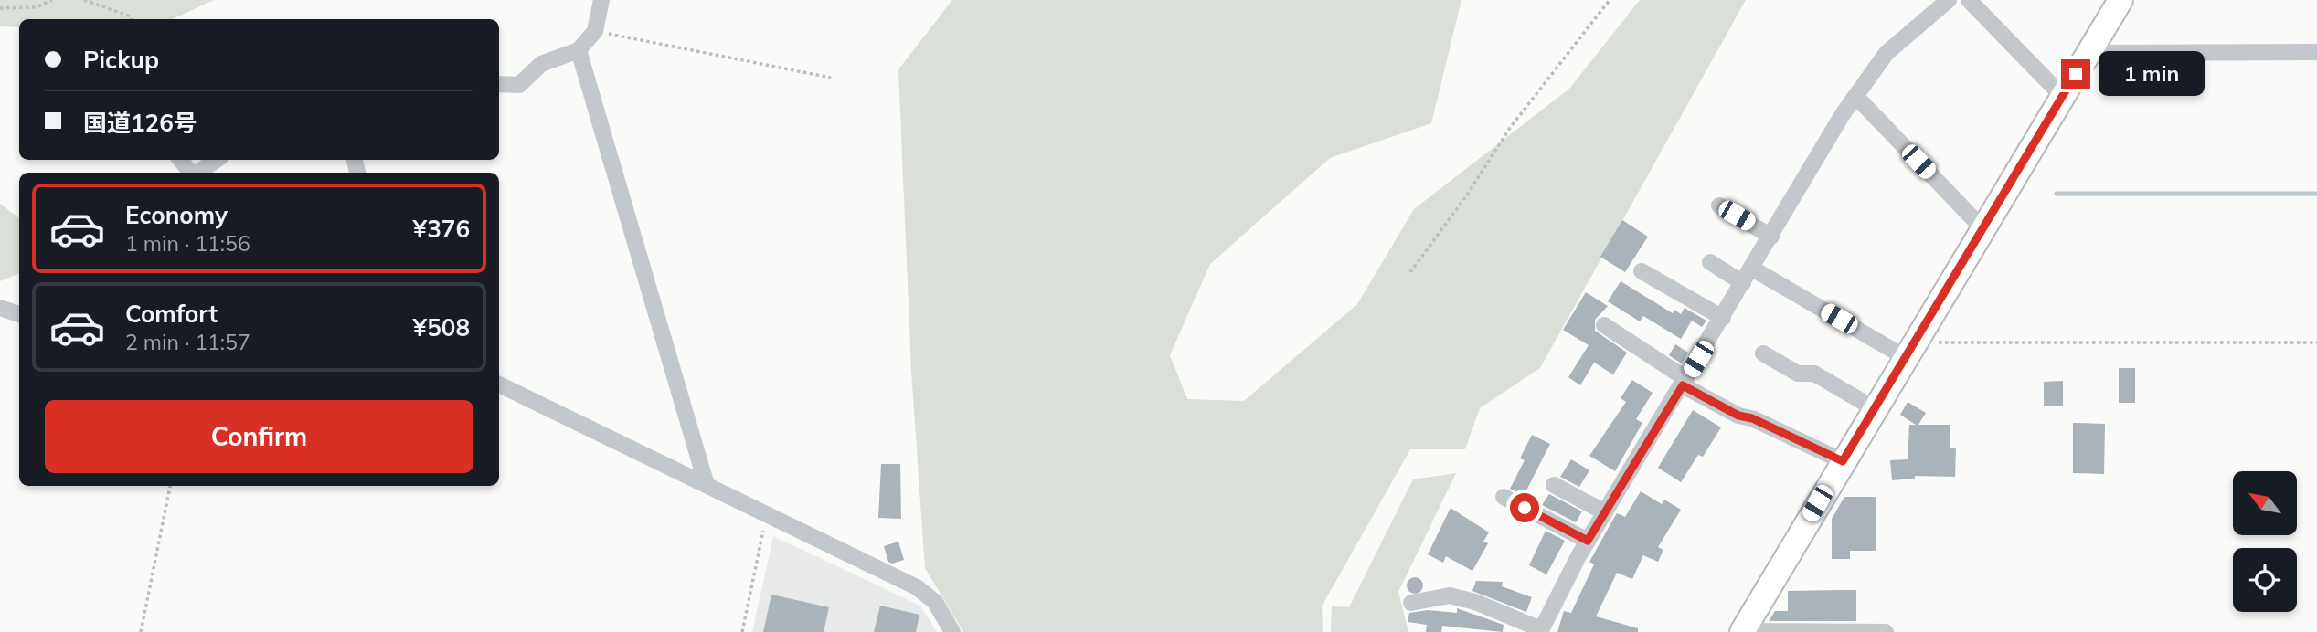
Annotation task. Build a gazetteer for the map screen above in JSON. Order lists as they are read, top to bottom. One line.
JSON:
{"north":"top left","page":{"banner":["Pickup","国道126号"],"bubble":"1 min","list":[{"name":"Economy","note":"1 min · 11:56","value":"¥376"},{"name":"Comfort","note":"2 min · 11:57","value":"¥508"}],"buttons":"Confirm"}}
